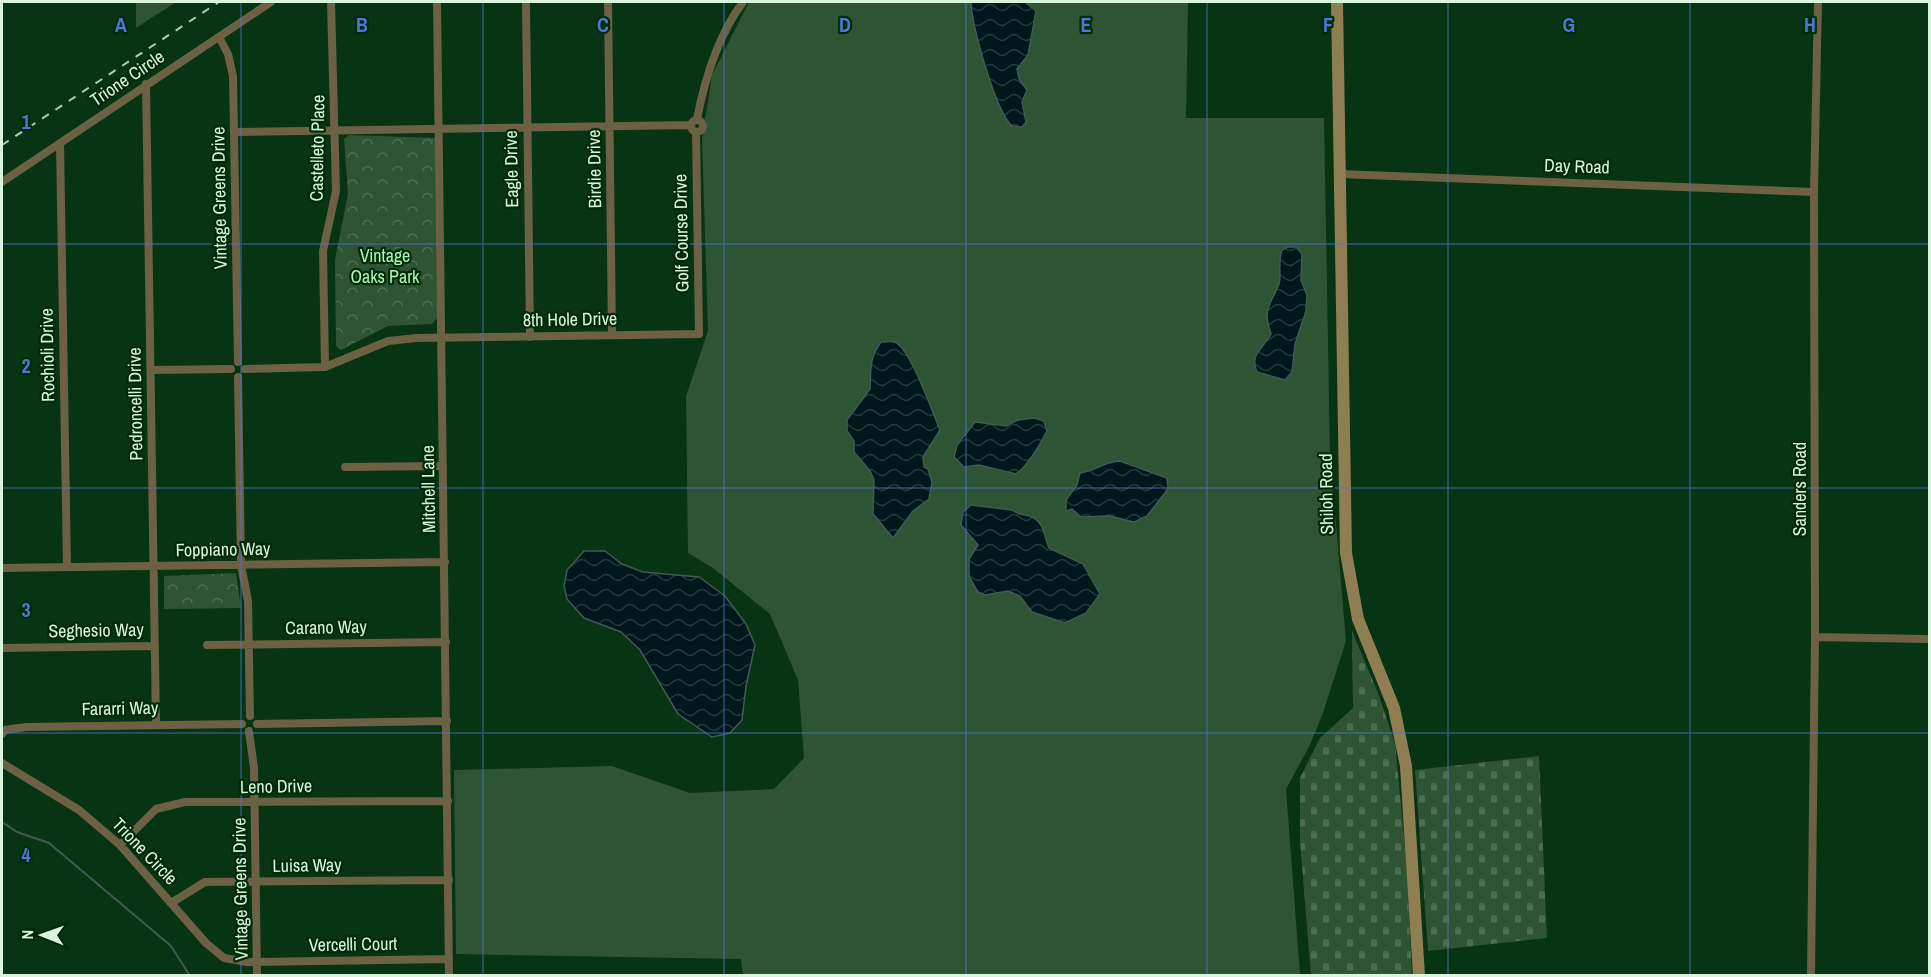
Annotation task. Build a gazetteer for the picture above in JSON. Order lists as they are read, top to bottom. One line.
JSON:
{"streets":{"main road":["Shiloh Road"],"street":["Trione Circle","Castelleto Place","Day Road","Eagle Drive","Birdie Drive","Vintage Greens Drive","Golf Course Drive","8th Hole Drive","Rochioli Drive","Pedroncelli Drive","Mitchell Lane","Sanders Road","Foppiano Way","Carano Way","Seghesio Way","Fararri Way","Leno Drive","Luisa Way","Vercelli Court"]},"crossings":[["Trione Circle","Vintage Greens Drive"],["Trione Circle","Rochioli Drive"],["Trione Circle","Pedroncelli Drive"],["Trione Circle","Leno Drive"],["Trione Circle","Luisa Way"],["Trione Circle","Vercelli Court"],["Castelleto Place","8th Hole Drive"],["Day Road","Sanders Road"],["Day Road","Shiloh Road"],["Eagle Drive","8th Hole Drive"],["Birdie Drive","8th Hole Drive"],["Vintage Greens Drive","Fararri Way"],["Vintage Greens Drive","Leno Drive"],["Vintage Greens Drive","Luisa Way"],["Vintage Greens Drive","Vercelli Court"],["Golf Course Drive","8th Hole Drive"],["8th Hole Drive","Mitchell Lane"],["Rochioli Drive","Foppiano Way"],["Pedroncelli Drive","Foppiano Way"],["Pedroncelli Drive","Seghesio Way"],["Pedroncelli Drive","Fararri Way"],["Mitchell Lane","Foppiano Way"],["Mitchell Lane","Carano Way"],["Mitchell Lane","Leno Drive"],["Mitchell Lane","Luisa Way"],["Mitchell Lane","Vercelli Court"]],"parks":["Vintage Oaks Park"],"north":"left","grid":{"columns":["A","B","C","D","E","F","G","H"],"rows":["1","2","3","4"]}}
